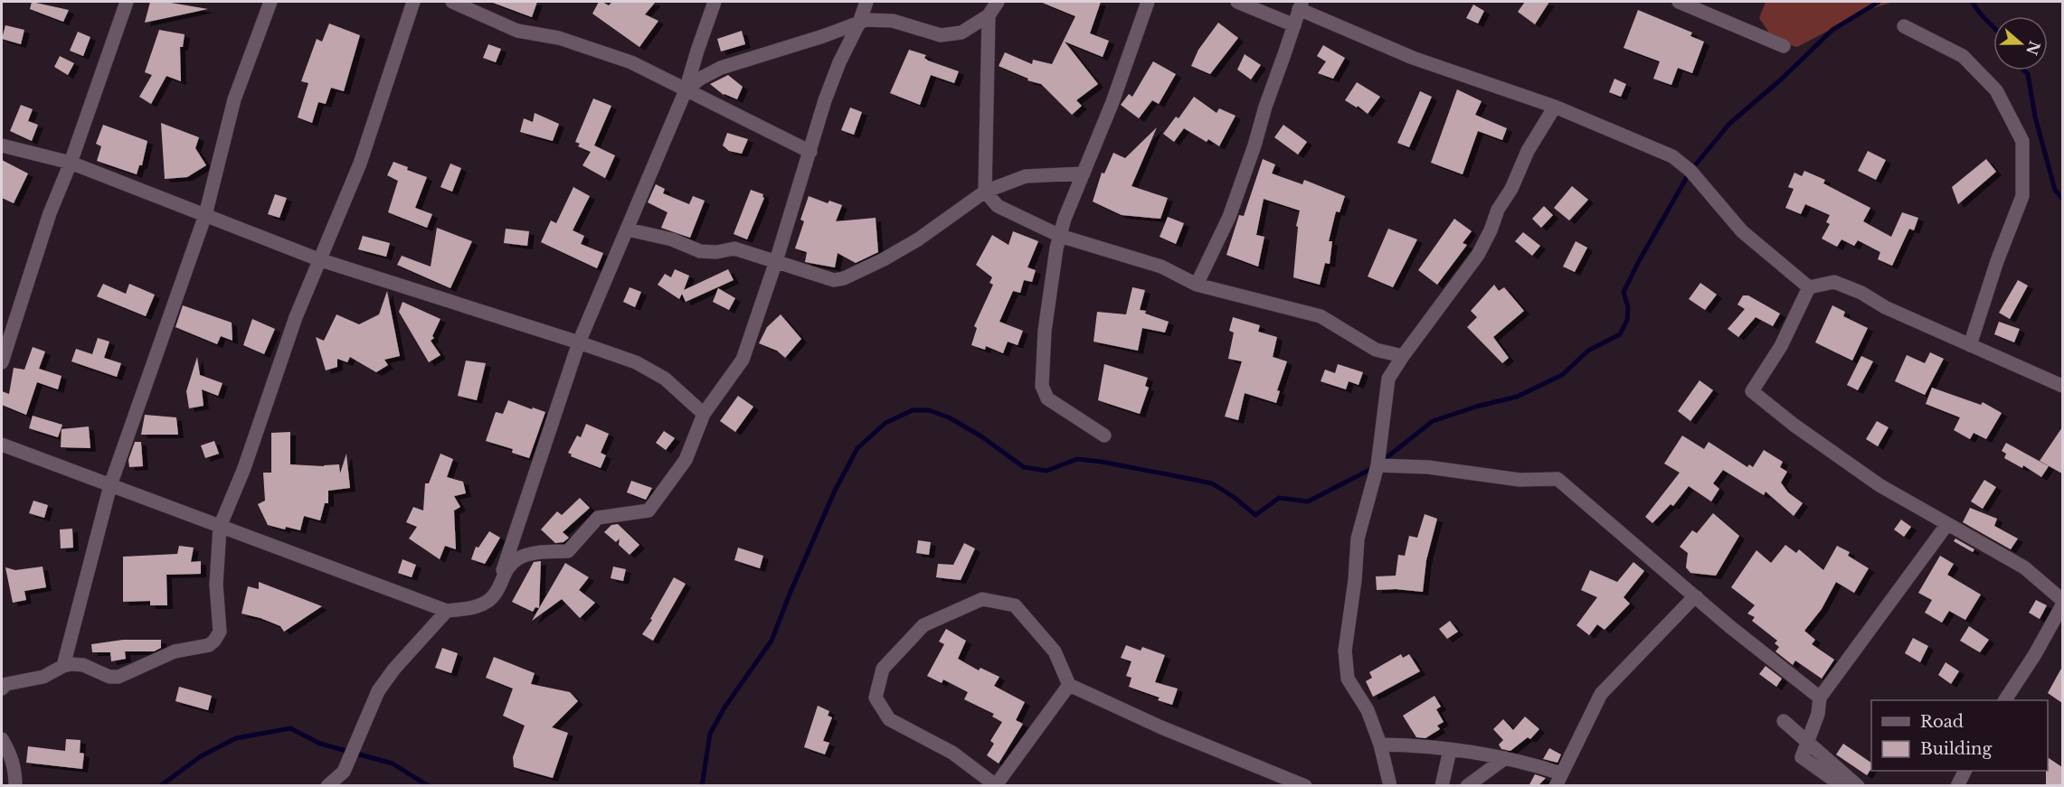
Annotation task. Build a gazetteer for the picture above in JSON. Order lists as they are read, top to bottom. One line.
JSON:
{"legend":["Road","Building"],"north":"right"}
